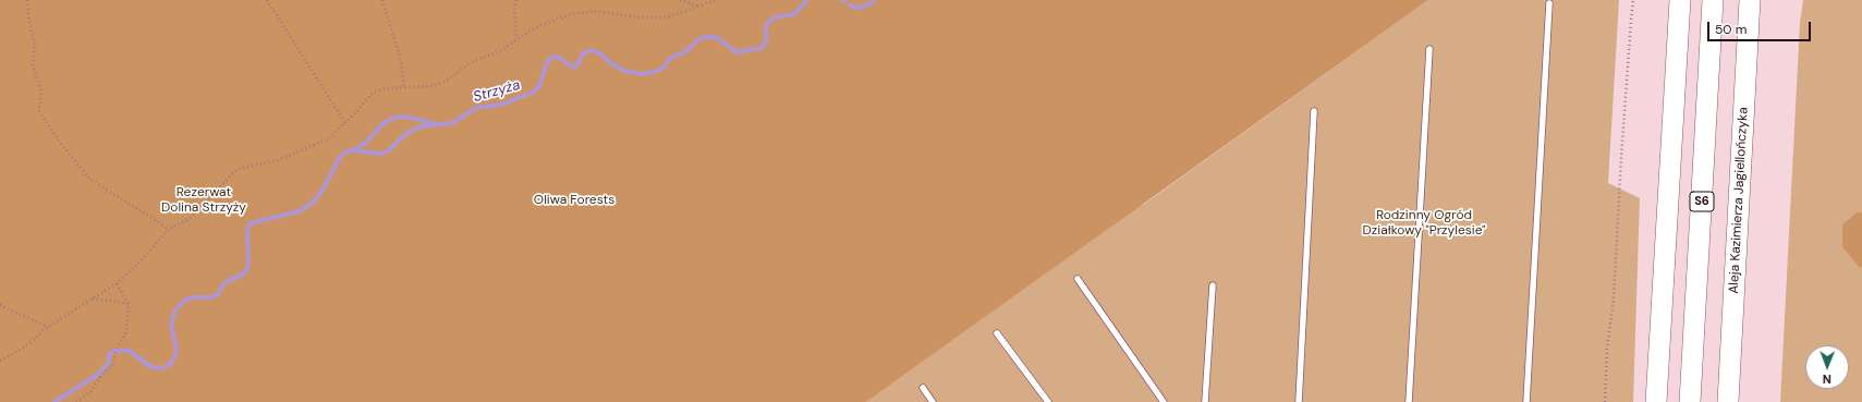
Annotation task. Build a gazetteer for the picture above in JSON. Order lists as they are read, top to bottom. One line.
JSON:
{"streets":{"highway":["Aleja Kazimierza Jagiellończyka","S6"]},"water":["Strzyża"],"parks":["Rezerwat Dolina Strzyży","Oliwa Forests","Rodzinny Ogród Działkowy \"Przylesie\""],"scale_bar":"50 m","north":"bottom"}
